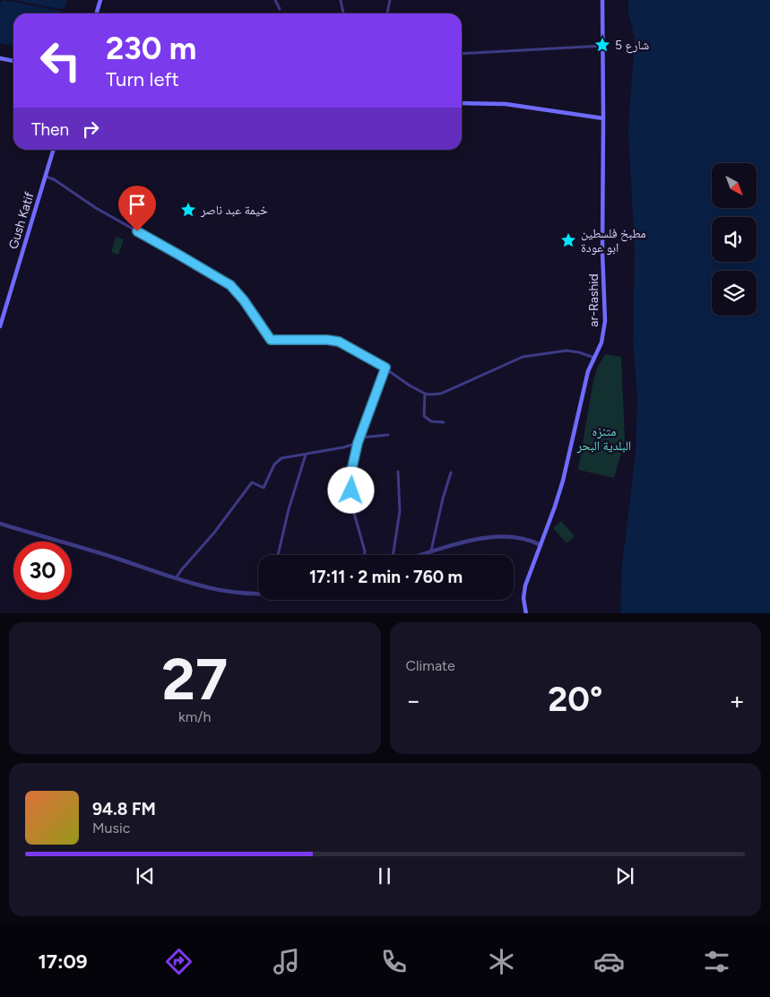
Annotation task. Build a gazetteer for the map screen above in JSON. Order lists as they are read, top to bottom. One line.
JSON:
{"streets":{"main road":["Gush Katif","ar-Rashid"]},"parks":["متنزه البلدية البحر"],"places":{"place":["شارع 5","خيمة عبد ناصر","مطبخ فلسطين ابو عودة"]},"north":"bottom right","page":{"turn":["230 m","Turn left"],"then":"Then","limit":"30","trip":"17:11 · 2 min · 760 m","tile":[["27","km/h"],"Climate"],"heat":["−","20°","+"],"song":["94.8 FM","Music"],"tabs":"17:09"}}
